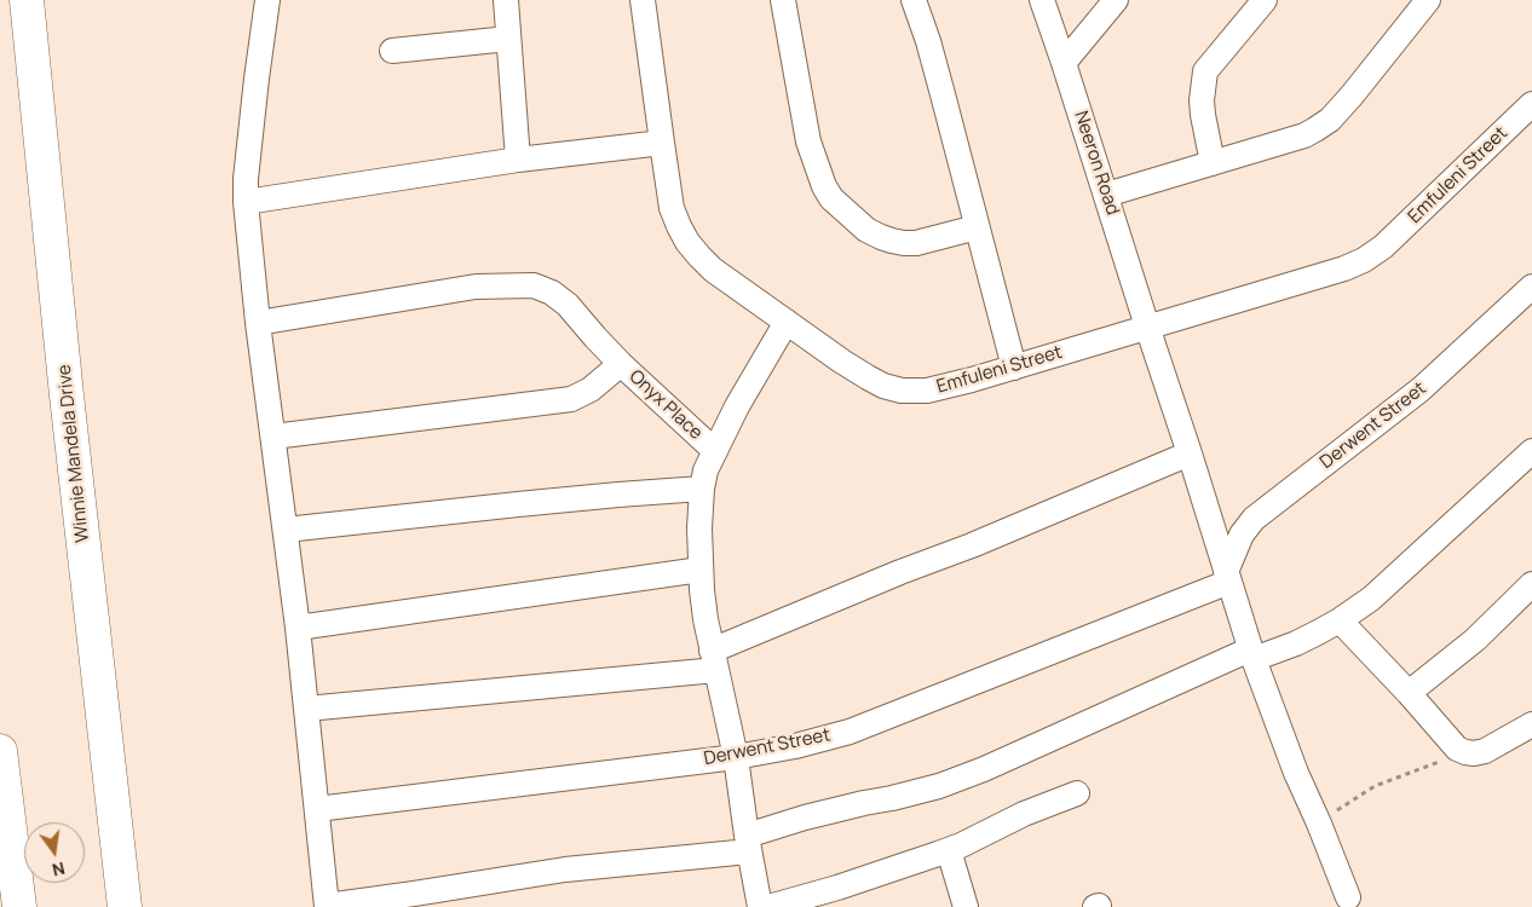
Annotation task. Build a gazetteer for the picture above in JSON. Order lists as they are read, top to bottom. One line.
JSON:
{"streets":{"main road":["Winnie Mandela Drive"],"street":["Neeron Road","Emfuleni Street","Onyx Place","Derwent Street"]},"crossings":[["Neeron Road","Emfuleni Street"],["Neeron Road","Derwent Street"],["Onyx Place","Derwent Street"]],"north":"bottom"}
